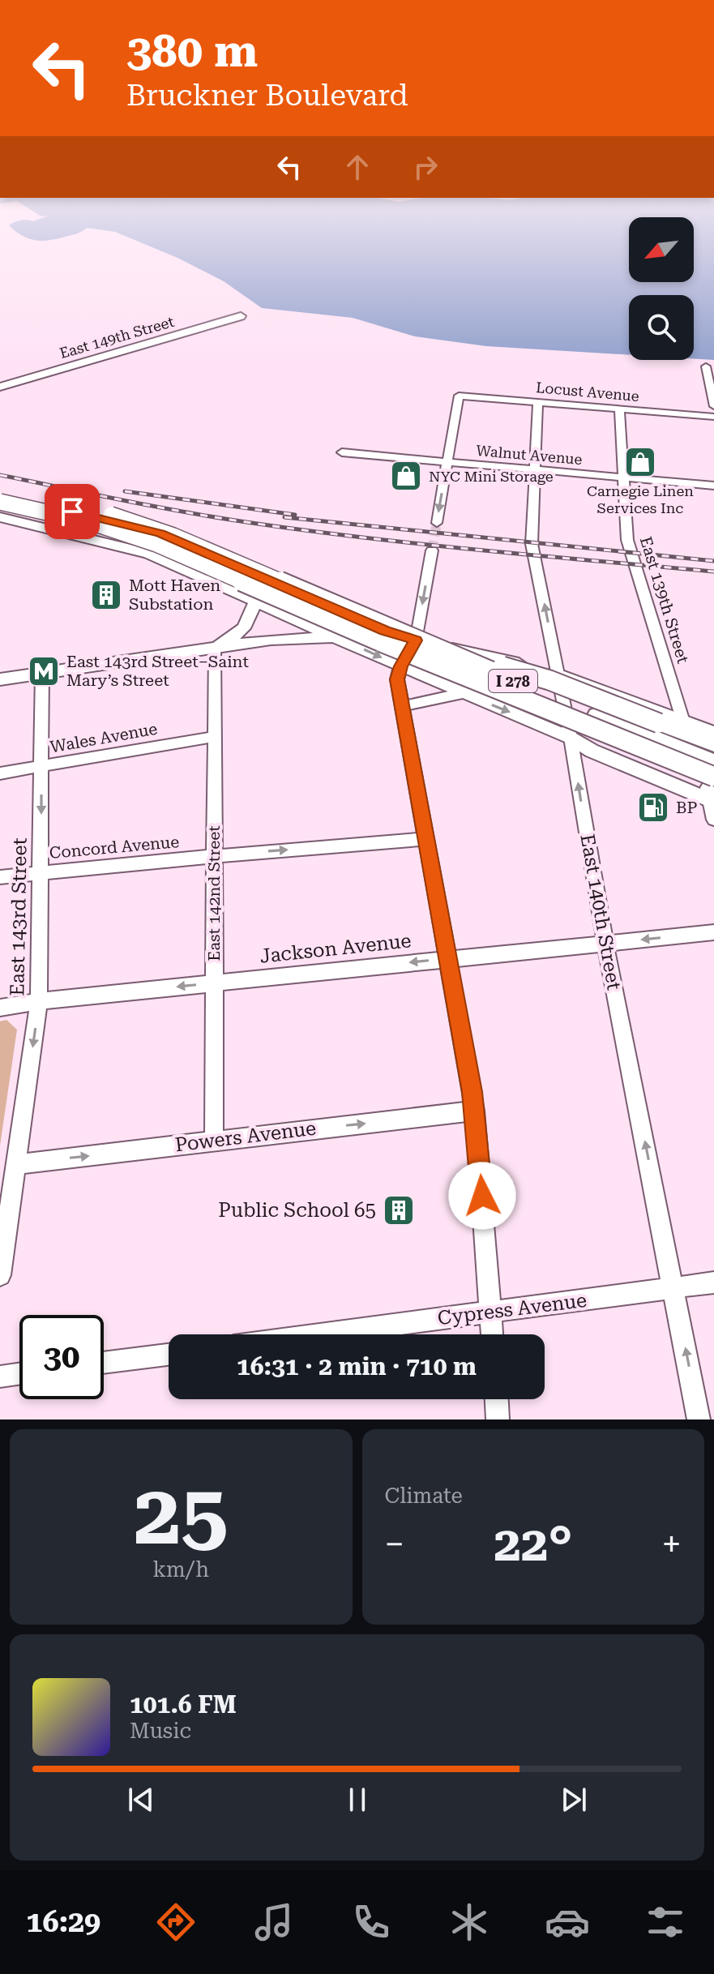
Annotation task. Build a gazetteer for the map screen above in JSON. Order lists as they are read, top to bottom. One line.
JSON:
{"streets":{"highway":["I 278"],"main road":["East 149th Street"],"street":["Locust Avenue","Walnut Avenue","East 139th Street","Wales Avenue","Concord Avenue","East 142nd Street","East 140th Street","East 143rd Street","Jackson Avenue","Powers Avenue","Cypress Avenue"]},"crossings":[["Locust Avenue","Walnut Avenue"],["Locust Avenue","East 139th Street"],["Locust Avenue","East 140th Street"],["Walnut Avenue","East 139th Street"],["Walnut Avenue","East 140th Street"],["Wales Avenue","East 142nd Street"],["Wales Avenue","East 143rd Street"],["Concord Avenue","East 142nd Street"],["Concord Avenue","East 143rd Street"],["East 142nd Street","Jackson Avenue"],["East 142nd Street","Powers Avenue"],["East 140th Street","Jackson Avenue"],["East 140th Street","Cypress Avenue"],["East 143rd Street","Jackson Avenue"],["East 143rd Street","Powers Avenue"]],"one_way":["Concord Avenue","East 140th Street","East 143rd Street","Jackson Avenue","Powers Avenue"],"places":{"shop":["Carnegie Linen Services Inc","NYC Mini Storage"],"building":["Mott Haven Substation","Public School 65"],"metro station":["East 143rd Street–Saint Mary’s Street"],"fuel station":["BP"]},"north":"bottom left","page":{"turn":["380 m","Bruckner Boulevard"],"limit":"30","trip":"16:31 · 2 min · 710 m","tile":[["25","km/h"],"Climate"],"heat":["−","22°","+"],"song":["101.6 FM","Music"],"tabs":"16:29"}}
